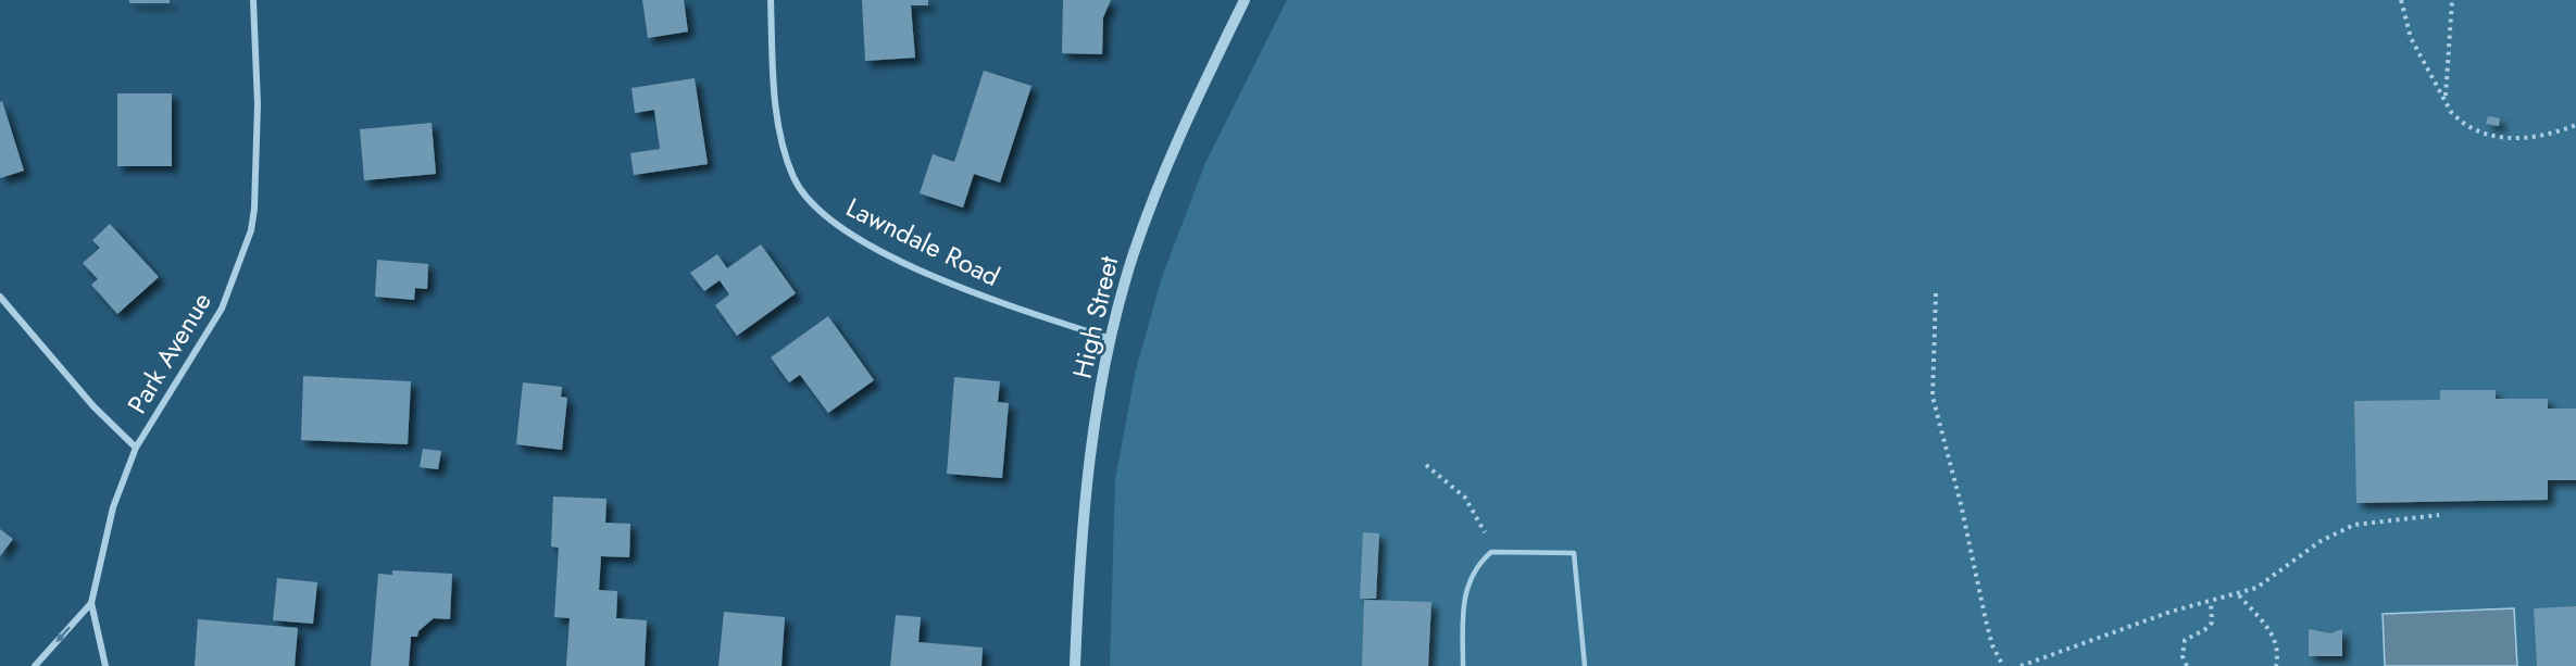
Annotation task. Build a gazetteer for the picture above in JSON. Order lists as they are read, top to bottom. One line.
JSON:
{"streets":{"street":["Lawndale Road","High Street","Park Avenue"]},"crossings":[["Lawndale Road","High Street"]]}
